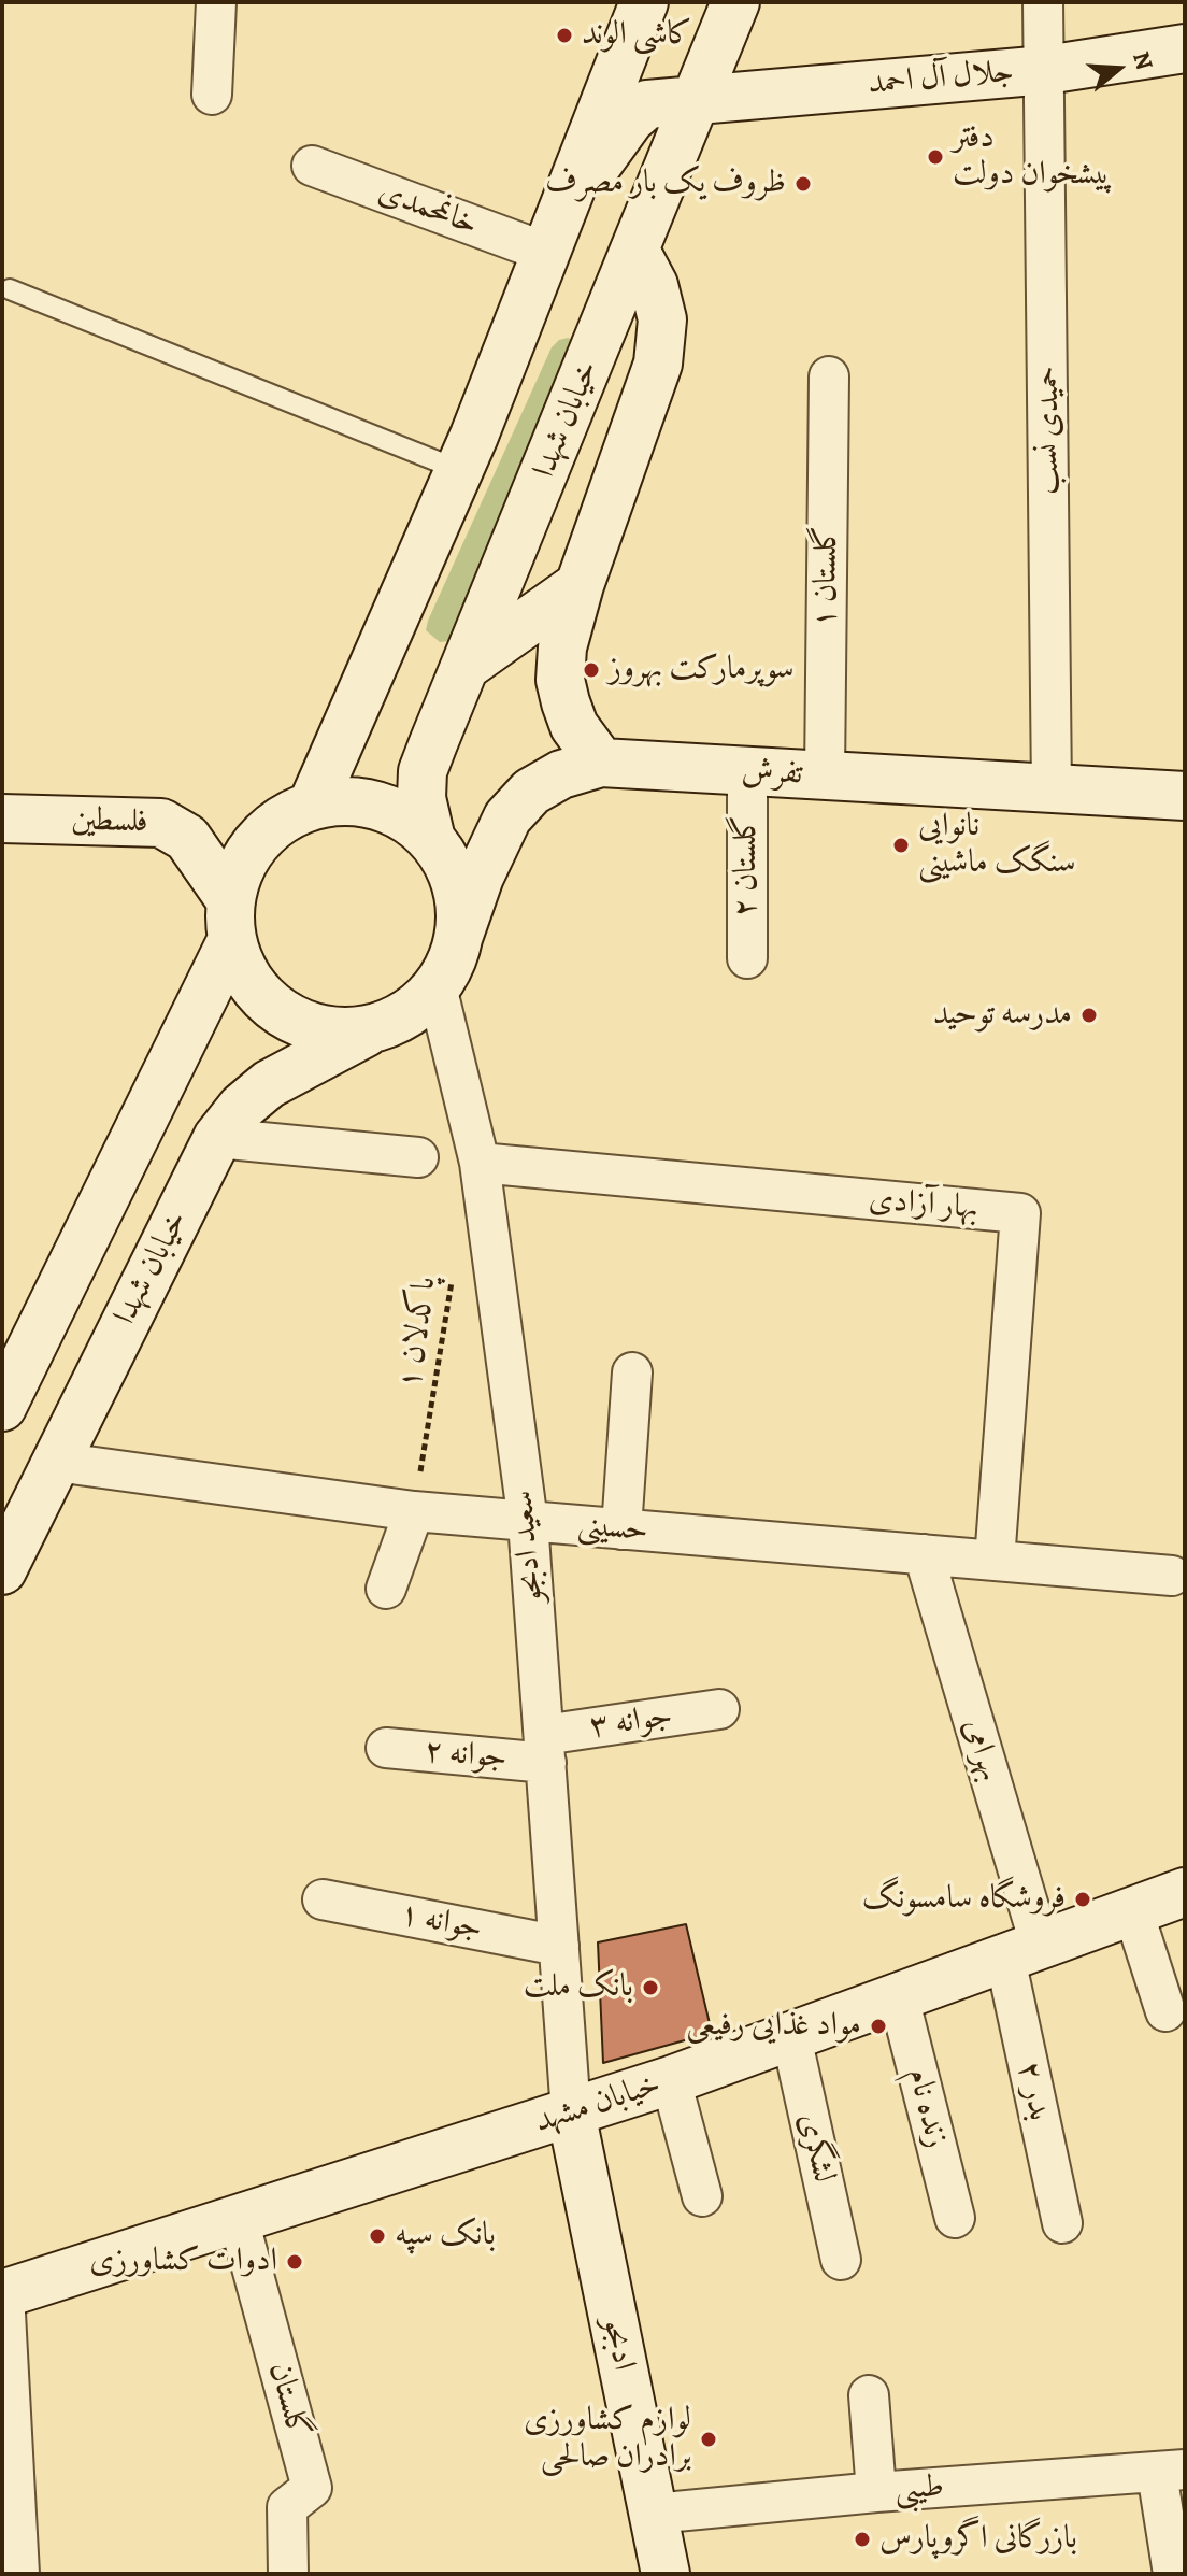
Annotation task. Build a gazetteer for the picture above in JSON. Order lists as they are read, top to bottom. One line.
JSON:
{"streets":{"main road":["جلال آل احمد","خیابان شهدا","تفرش","فلسطین","خیابان مشهد","ادبجو"],"street":["خانمحمدی","حمیدی نسب","گلستان ۱","گلستان ۲","بهار آزادی","حسینی","سعید ادبجو","جوانه ۳","بهرامی","جوانه ۲","جوانه ۱","بدر ۲","زنده نام","لشگری","گلستان","طیبی"],"path":["پاکدلان ۱"]},"crossings":[["جلال آل احمد","خیابان شهدا"],["جلال آل احمد","حمیدی نسب"],["خیابان شهدا","تفرش"],["خیابان شهدا","فلسطین"],["خیابان شهدا","حسینی"],["خیابان شهدا","سعید ادبجو"],["حمیدی نسب","تفرش"],["گلستان ۱","تفرش"],["تفرش","فلسطین"],["تفرش","گلستان ۲"],["تفرش","سعید ادبجو"],["فلسطین","سعید ادبجو"],["بهار آزادی","حسینی"],["بهار آزادی","سعید ادبجو"],["پاکدلان ۱","حسینی"],["حسینی","سعید ادبجو"],["حسینی","بهرامی"],["سعید ادبجو","جوانه ۳"],["سعید ادبجو","جوانه ۲"],["سعید ادبجو","جوانه ۱"],["سعید ادبجو","خیابان مشهد"],["سعید ادبجو","ادبجو"],["جوانه ۳","جوانه ۲"],["بهرامی","بدر ۲"],["بهرامی","خیابان مشهد"],["بدر ۲","خیابان مشهد"],["خیابان مشهد","زنده نام"],["خیابان مشهد","لشگری"],["خیابان مشهد","ادبجو"],["خیابان مشهد","گلستان"],["ادبجو","طیبی"]],"places":["کاشی الوند","دفتر پیشخوان دولت","ظروف یک بار مصرف","سوپرمارکت بهروز","نانوایی سنگک ماشینی","مدرسه توحید","فروشگاه سامسونگ","بانک ملت","مواد غذایی رفیعی","بانک سپه","ادوات کشاورزی","لوازم کشاورزی برادران صالحی","بازرگانی اگروپارس"],"north":"right"}
